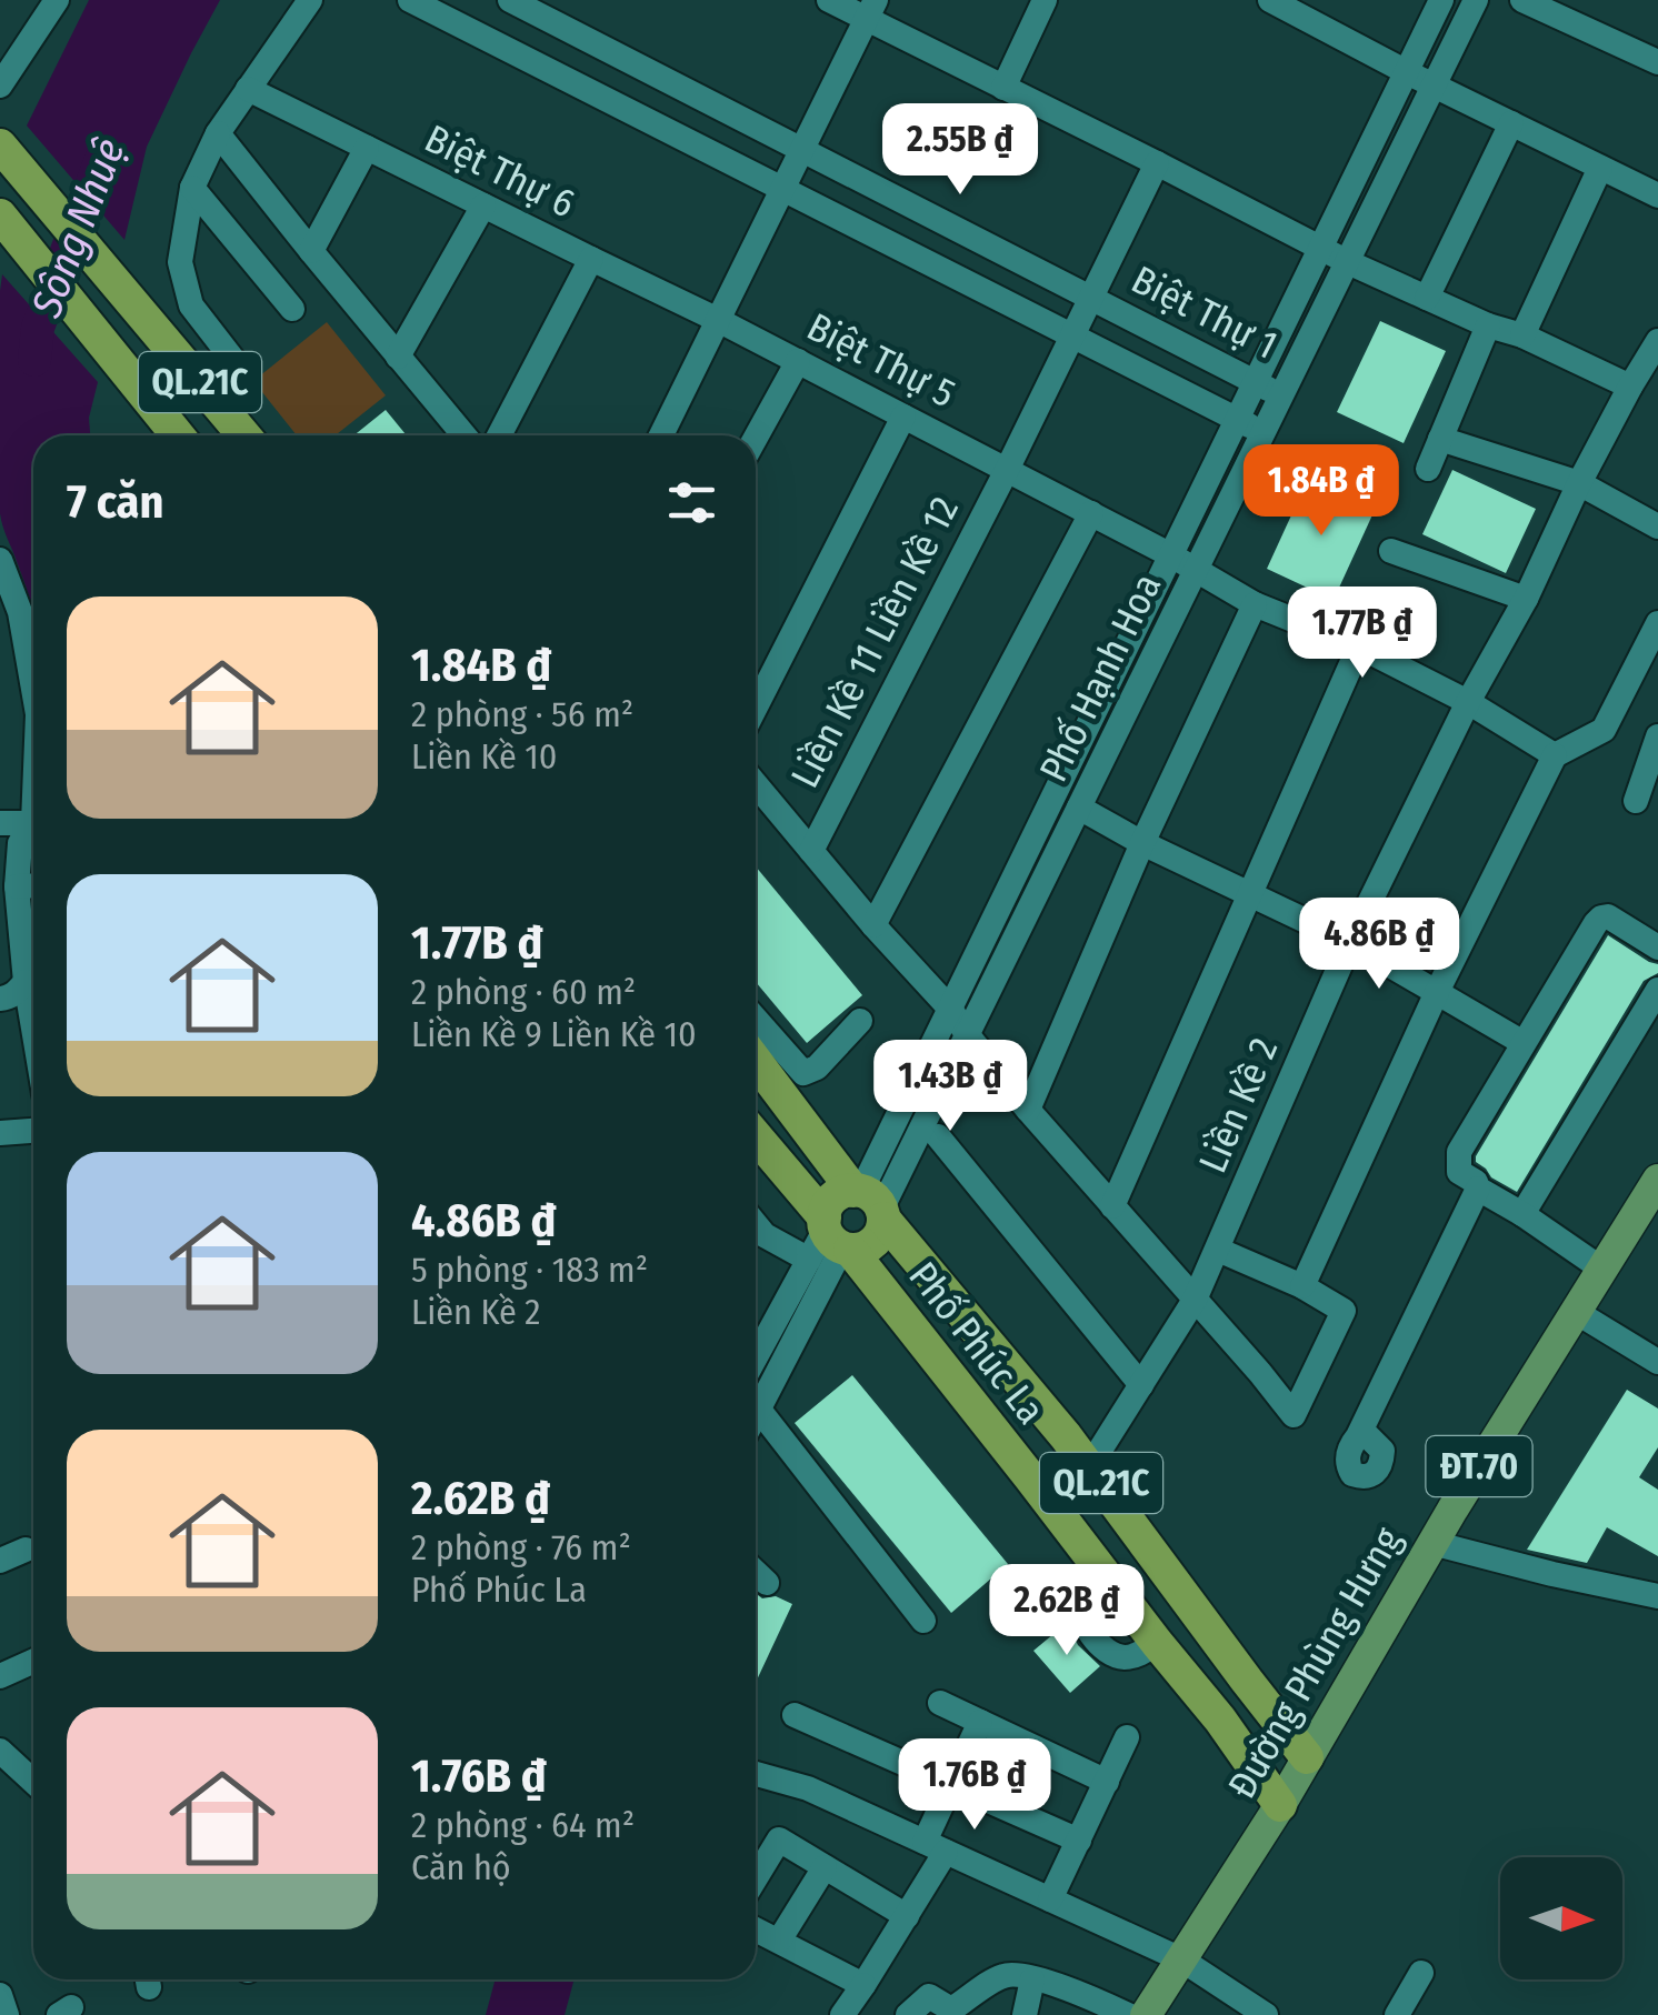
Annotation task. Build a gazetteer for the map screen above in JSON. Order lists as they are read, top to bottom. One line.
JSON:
{"streets":{"highway":["QL.21C","Phố Phúc La"],"main road":["ĐT.70","Đường Phùng Hưng"],"street":["Biệt Thự 6","Biệt Thự 1","Biệt Thự 5","Liền Kề 11 Liền Kề 12","Phố Hạnh Hoa","Liền Kề 2"]},"crossings":[["Biệt Thự 6","Biệt Thự 5"],["Biệt Thự 1","Liền Kề 11 Liền Kề 12"],["Biệt Thự 1","Phố Hạnh Hoa"],["Biệt Thự 5","Liền Kề 11 Liền Kề 12"],["Biệt Thự 5","Phố Hạnh Hoa"],["Biệt Thự 5","Liền Kề 2"],["Phố Hạnh Hoa","Phố Phúc La"],["Liền Kề 2","Phố Phúc La"],["Phố Phúc La","Đường Phùng Hưng"],["ĐT.70","Đường Phùng Hưng"]],"water":["Sông Nhuệ"],"north":"right","page":{"price":["2.55B ₫","1.84B ₫","1.77B ₫","4.86B ₫","1.43B ₫","2.62B ₫","1.76B ₫"],"heading":"7 căn","list":[{"name":"1.84B ₫","note":"2 phòng · 56 m² · Liền Kề 10"},{"name":"1.77B ₫","note":"2 phòng · 60 m² · Liền Kề 9 Liền Kề 10"},{"name":"4.86B ₫","note":"5 phòng · 183 m² · Liền Kề 2"},{"name":"2.62B ₫","note":"2 phòng · 76 m² · Phố Phúc La"},{"name":"1.76B ₫","note":"2 phòng · 64 m² · Căn hộ"}]}}
